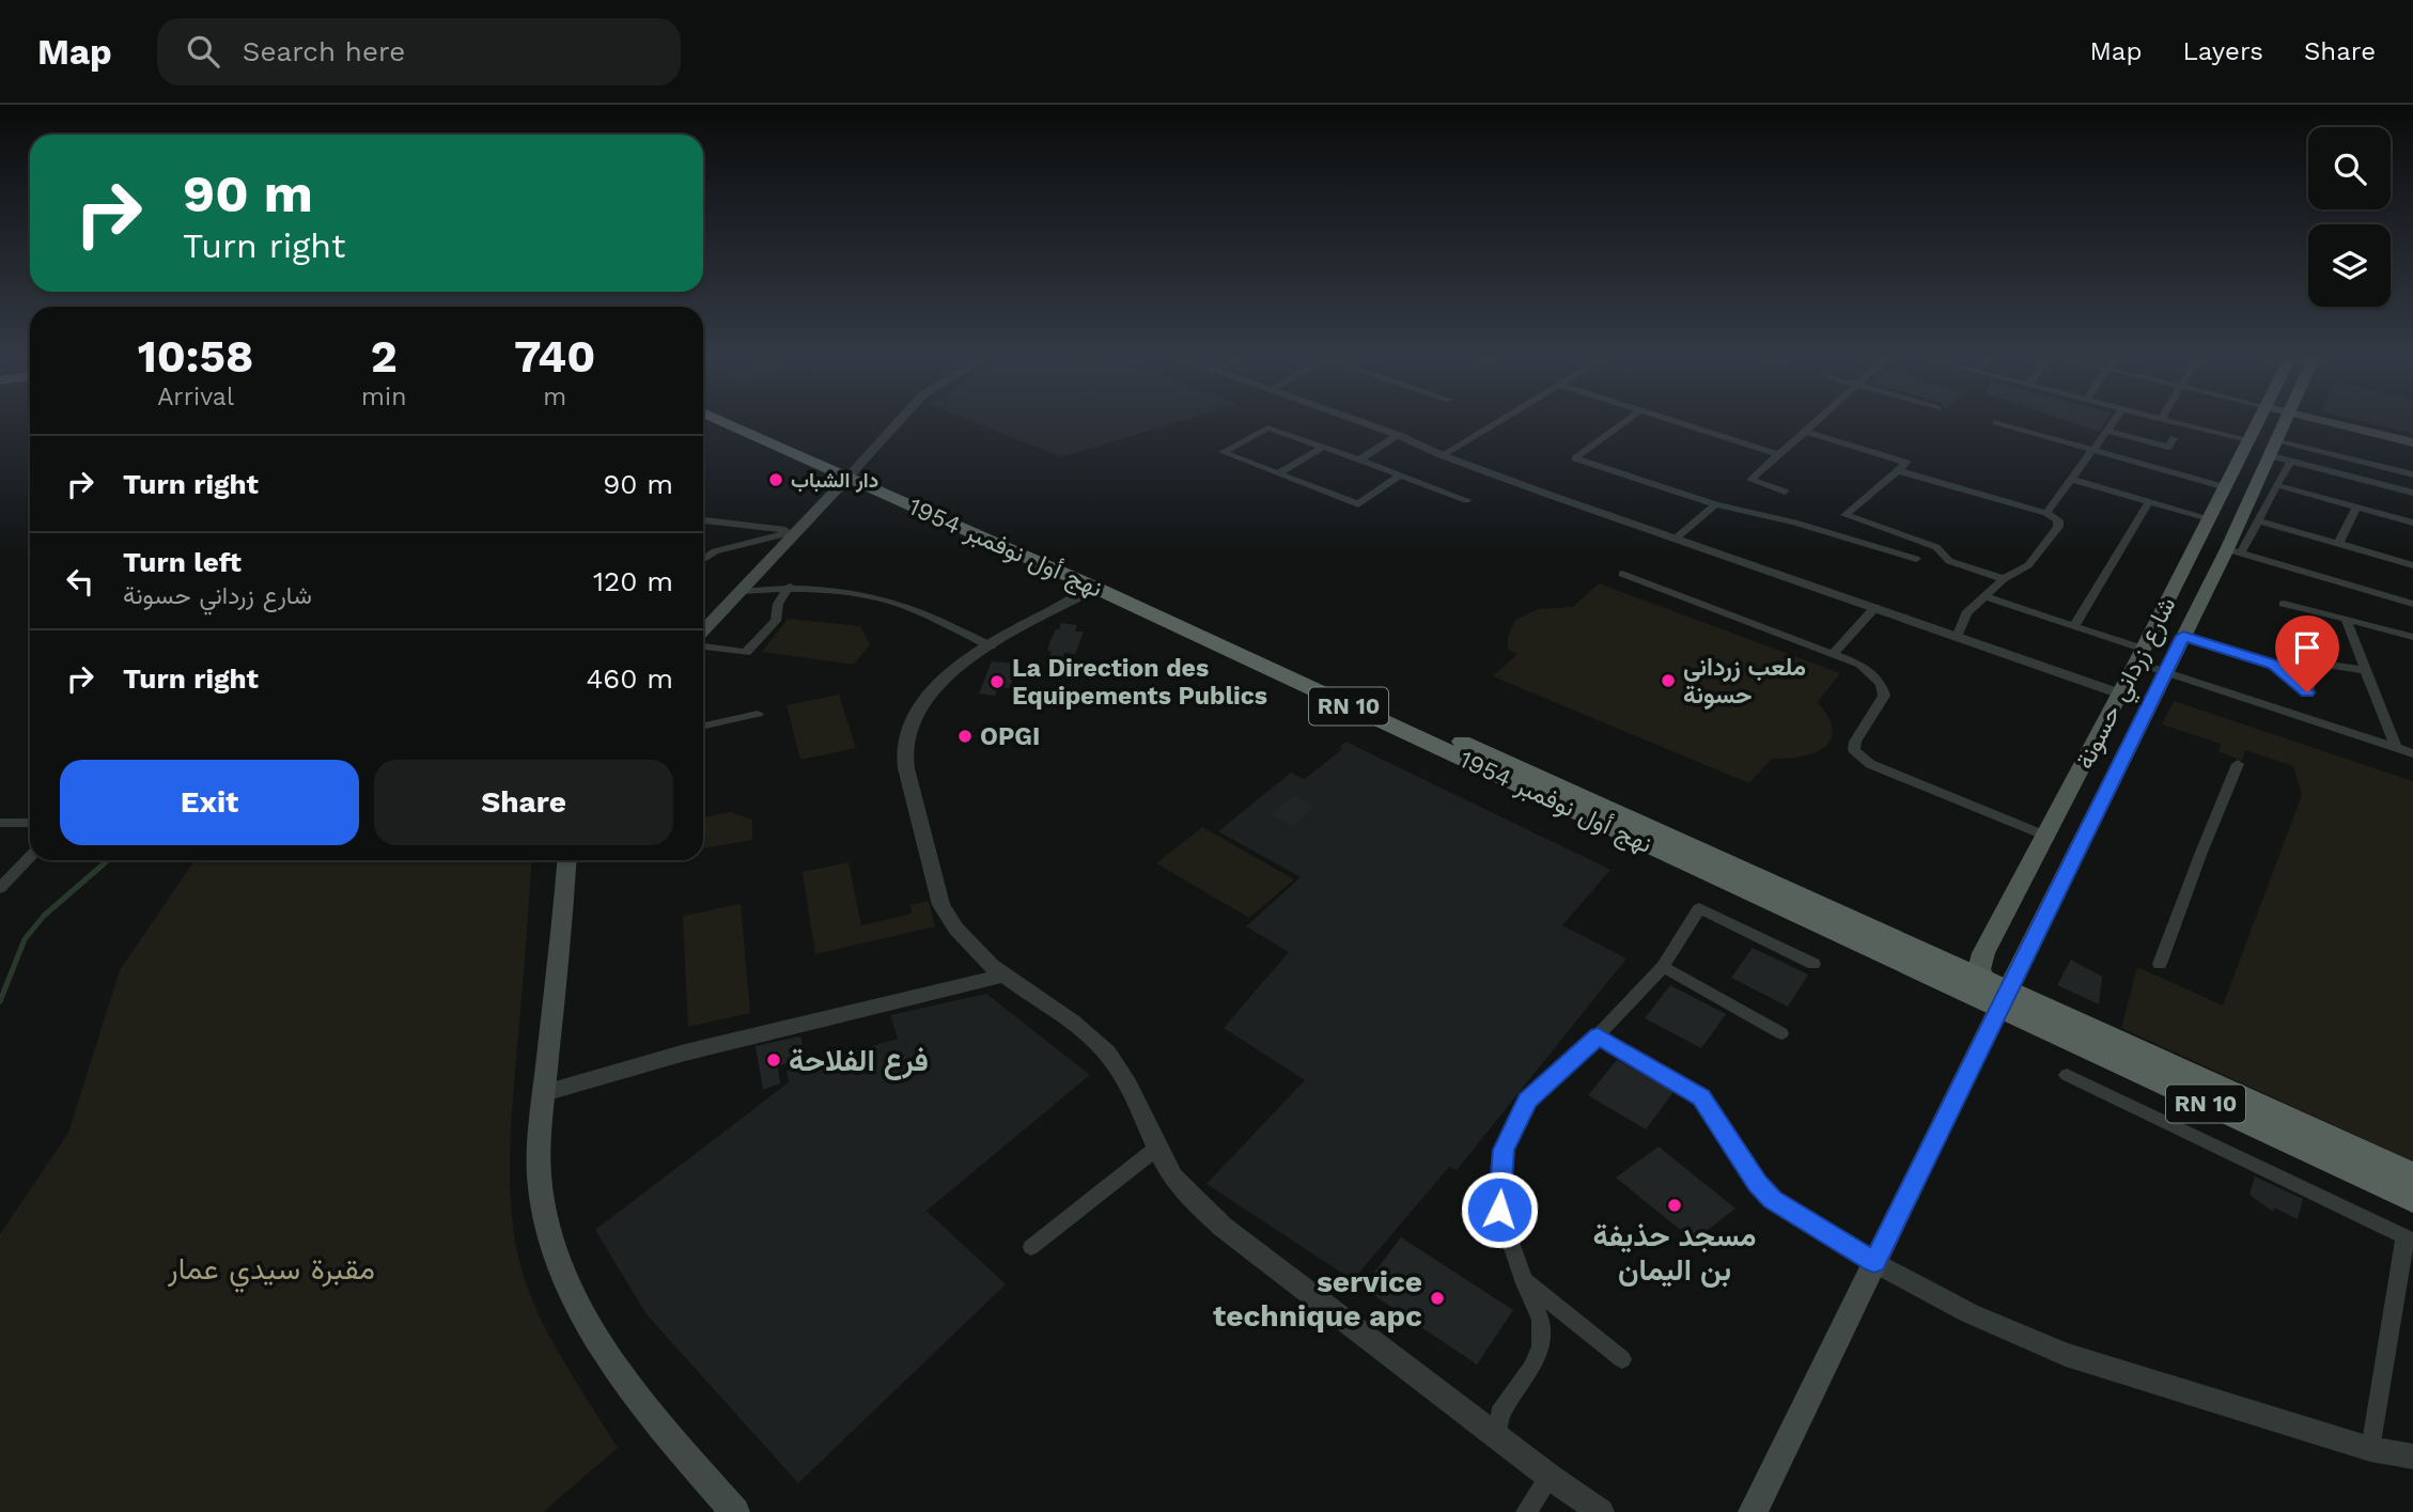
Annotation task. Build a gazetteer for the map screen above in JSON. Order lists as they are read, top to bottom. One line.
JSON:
{"streets":{"highway":["نهج أول نوفمبر 1954","RN 10"],"main road":["شارع زرداني حسونة"]},"crossings":[["نهج أول نوفمبر 1954","شارع زرداني حسونة"],["نهج أول نوفمبر 1954","RN 10"],["شارع زرداني حسونة","RN 10"]],"parks":["مقبرة سيدي عمار"],"places":["دار الشباب","ملعب زرداني حسونة","La Direction des Equipements Publics","OPGI","فرع الفلاحة","مسجد حذيفة بن اليمان","service technique apc"],"page":{"header":"Map","search":"Search here","nav":["Map","Layers","Share"],"turn":["90 m","Turn right"],"eta":["10:58","Arrival","2","min","740","m"],"list":[{"name":"Turn right","value":"90 m"},{"name":"Turn left","note":"شارع زرداني حسونة","value":"120 m"},{"name":"Turn right","value":"460 m"}],"buttons":["Exit","Share"]}}
